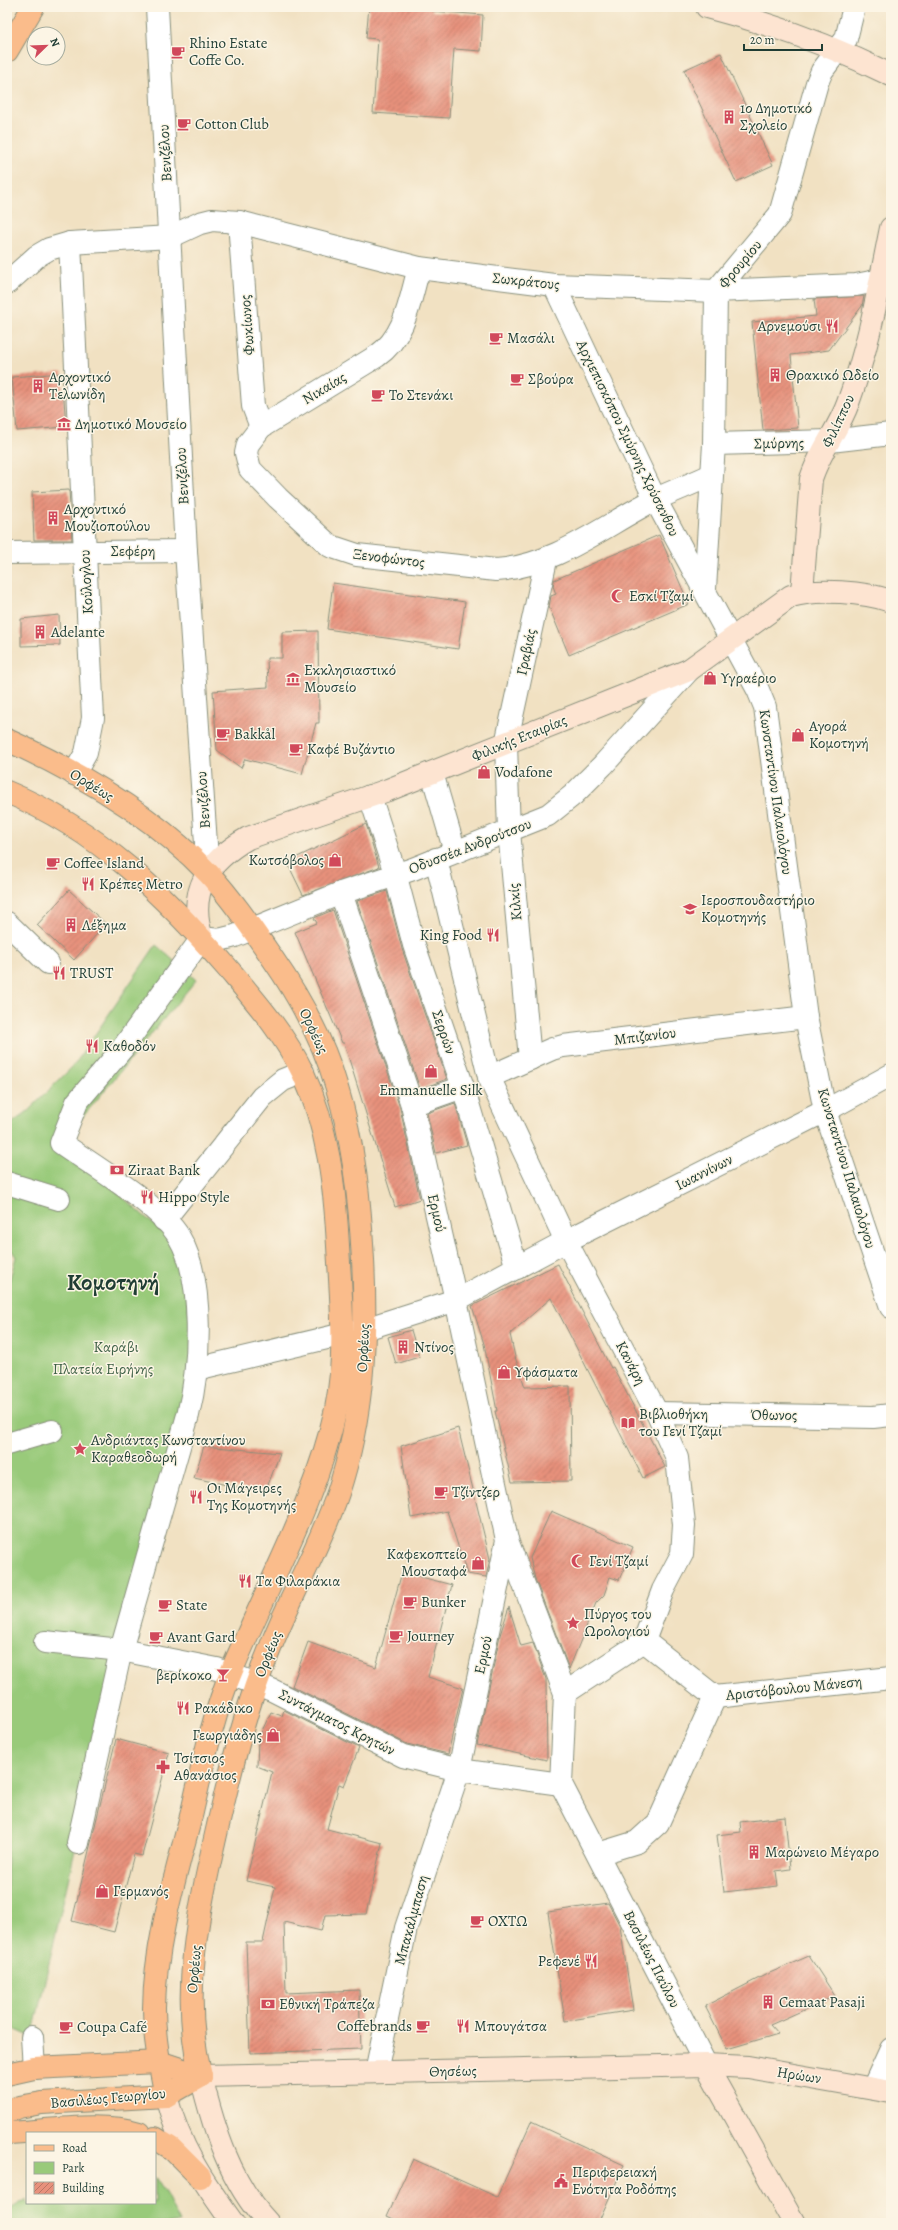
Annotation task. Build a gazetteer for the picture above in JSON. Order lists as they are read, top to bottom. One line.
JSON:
{"streets":{"main road":["Ορφέως","Βασιλέως Γεωργίου"],"street":["Βενιζέλου","Φρουρίου","Σωκράτους","Φωκίωνος","Νικαίας","Φιλίππου","Αρχιεπισκόπου Σμύρνης Χρύσανθου","Σμύρνης","Σεφέρη","Ξενοφώντος","Κούλογλου","Γραβιάς","Φιλικής Εταιρίας","Κωνσταντίνου Παλαιολόγου","Οδυσσέα Ανδρούτσου","Κιλκίς","Σερρών","Μπιζανίου","Ιωαννίνων","Ερμού","Κανάρη","Όθωνος","Αριστόβουλου Μάνεση","Συντάγματος Κρητών","Μπακάλμπαση","Βασιλέως Παύλου","Θησέως","Ηρώων"]},"crossings":[["Βενιζέλου","Σωκράτους"],["Βενιζέλου","Σεφέρη"],["Βενιζέλου","Φιλικής Εταιρίας"],["Βενιζέλου","Ορφέως"],["Φρουρίου","Σωκράτους"],["Φρουρίου","Αρχιεπισκόπου Σμύρνης Χρύσανθου"],["Φρουρίου","Σμύρνης"],["Φρουρίου","Κωνσταντίνου Παλαιολόγου"],["Σωκράτους","Φωκίωνος"],["Σωκράτους","Νικαίας"],["Σωκράτους","Φιλίππου"],["Σωκράτους","Αρχιεπισκόπου Σμύρνης Χρύσανθου"],["Φωκίωνος","Νικαίας"],["Νικαίας","Ξενοφώντος"],["Φιλίππου","Σμύρνης"],["Φιλίππου","Φιλικής Εταιρίας"],["Αρχιεπισκόπου Σμύρνης Χρύσανθου","Κωνσταντίνου Παλαιολόγου"],["Σεφέρη","Κούλογλου"],["Ξενοφώντος","Γραβιάς"],["Κούλογλου","Ορφέως"],["Γραβιάς","Φιλικής Εταιρίας"],["Γραβιάς","Κιλκίς"],["Φιλικής Εταιρίας","Ορφέως"],["Φιλικής Εταιρίας","Κωνσταντίνου Παλαιολόγου"],["Φιλικής Εταιρίας","Οδυσσέα Ανδρούτσου"],["Φιλικής Εταιρίας","Κιλκίς"],["Φιλικής Εταιρίας","Σερρών"],["Ορφέως","Οδυσσέα Ανδρούτσου"],["Ορφέως","Ιωαννίνων"],["Ορφέως","Συντάγματος Κρητών"],["Ορφέως","Θησέως"],["Ορφέως","Βασιλέως Γεωργίου"],["Κωνσταντίνου Παλαιολόγου","Μπιζανίου"],["Κωνσταντίνου Παλαιολόγου","Ιωαννίνων"],["Οδυσσέα Ανδρούτσου","Κιλκίς"],["Οδυσσέα Ανδρούτσου","Σερρών"],["Οδυσσέα Ανδρούτσου","Ερμού"],["Κιλκίς","Μπιζανίου"],["Σερρών","Ιωαννίνων"],["Μπιζανίου","Κανάρη"],["Ιωαννίνων","Ερμού"],["Ιωαννίνων","Κανάρη"],["Ερμού","Συντάγματος Κρητών"],["Ερμού","Μπακάλμπαση"],["Κανάρη","Όθωνος"],["Κανάρη","Αριστόβουλου Μάνεση"],["Συντάγματος Κρητών","Μπακάλμπαση"],["Συντάγματος Κρητών","Βασιλέως Παύλου"],["Μπακάλμπαση","Θησέως"],["Βασιλέως Παύλου","Θησέως"],["Βασιλέως Παύλου","Ηρώων"],["Θησέως","Ηρώων"],["Θησέως","Βασιλέως Γεωργίου"]],"districts":["Κομοτηνή"],"parks":["Καράβι","Πλατεία Ειρήνης"],"places":{"cafe":["Rhino Estate Coffe Co.","Cotton Club","Μασάλι","Σβούρα","Το Στενάκι","Bakkål","Καφέ Βυζάντιο","Coffee Island","Τζίντζερ","Bunker","State","Journey","Avant Gard","ΟΧΤΩ","Coffebrands","Coupa Café"],"building":["1ο Δημοτικό Σχολείο","Θρακικό Ωδείο","Αρχοντικό Τελωνίδη","Αρχοντικό Μουζιοπούλου","Adelante","Λέξημα","Ντίνος","Μαρώνειο Μέγαρο","Cemaat Pasaji"],"restaurant":["Αρνεμούσι","Κρέπες Metro","King Food","TRUST","Καθοδόν","Hippo Style","Οι Μάγειρες Της Κομοτηνής","Τα Φιλαράκια","Ρακάδικο","Ρεφενέ","Μπουγάτσα"],"museum":["Δημοτικό Μουσείο","Εκκλησιαστικό Μουσείο"],"mosque":["Εσκί Τζαμί","Γενί Τζαμί"],"shop":["Υγραέριο","Αγορά Κομοτηνή","Vodafone","Κωτσόβολος","Emmanuelle Silk","Υφάσματα","Καφεκοπτείο Μουσταφά","Γεωργιάδης","Γερμανός"],"school or university":["Ιεροσπουδαστήριο Κομοτηνής"],"bank":["Ziraat Bank","Εθνική Τράπεζα"],"library":["Βιβλιοθήκη του Γενί Τζαμί"],"place":["Ανδριάντας Κωνσταντίνου Καραθεοδωρή","Πύργος του Ωρολογιού"],"bar":["βερίκοκο"],"pharmacy":["Τσίτσιος Αθανάσιος"],"public building":["Περιφερειακή Ενότητα Ροδόπης"]},"legend":["Road","Park","Building"],"scale_bar":"20 m","north":"top right"}
